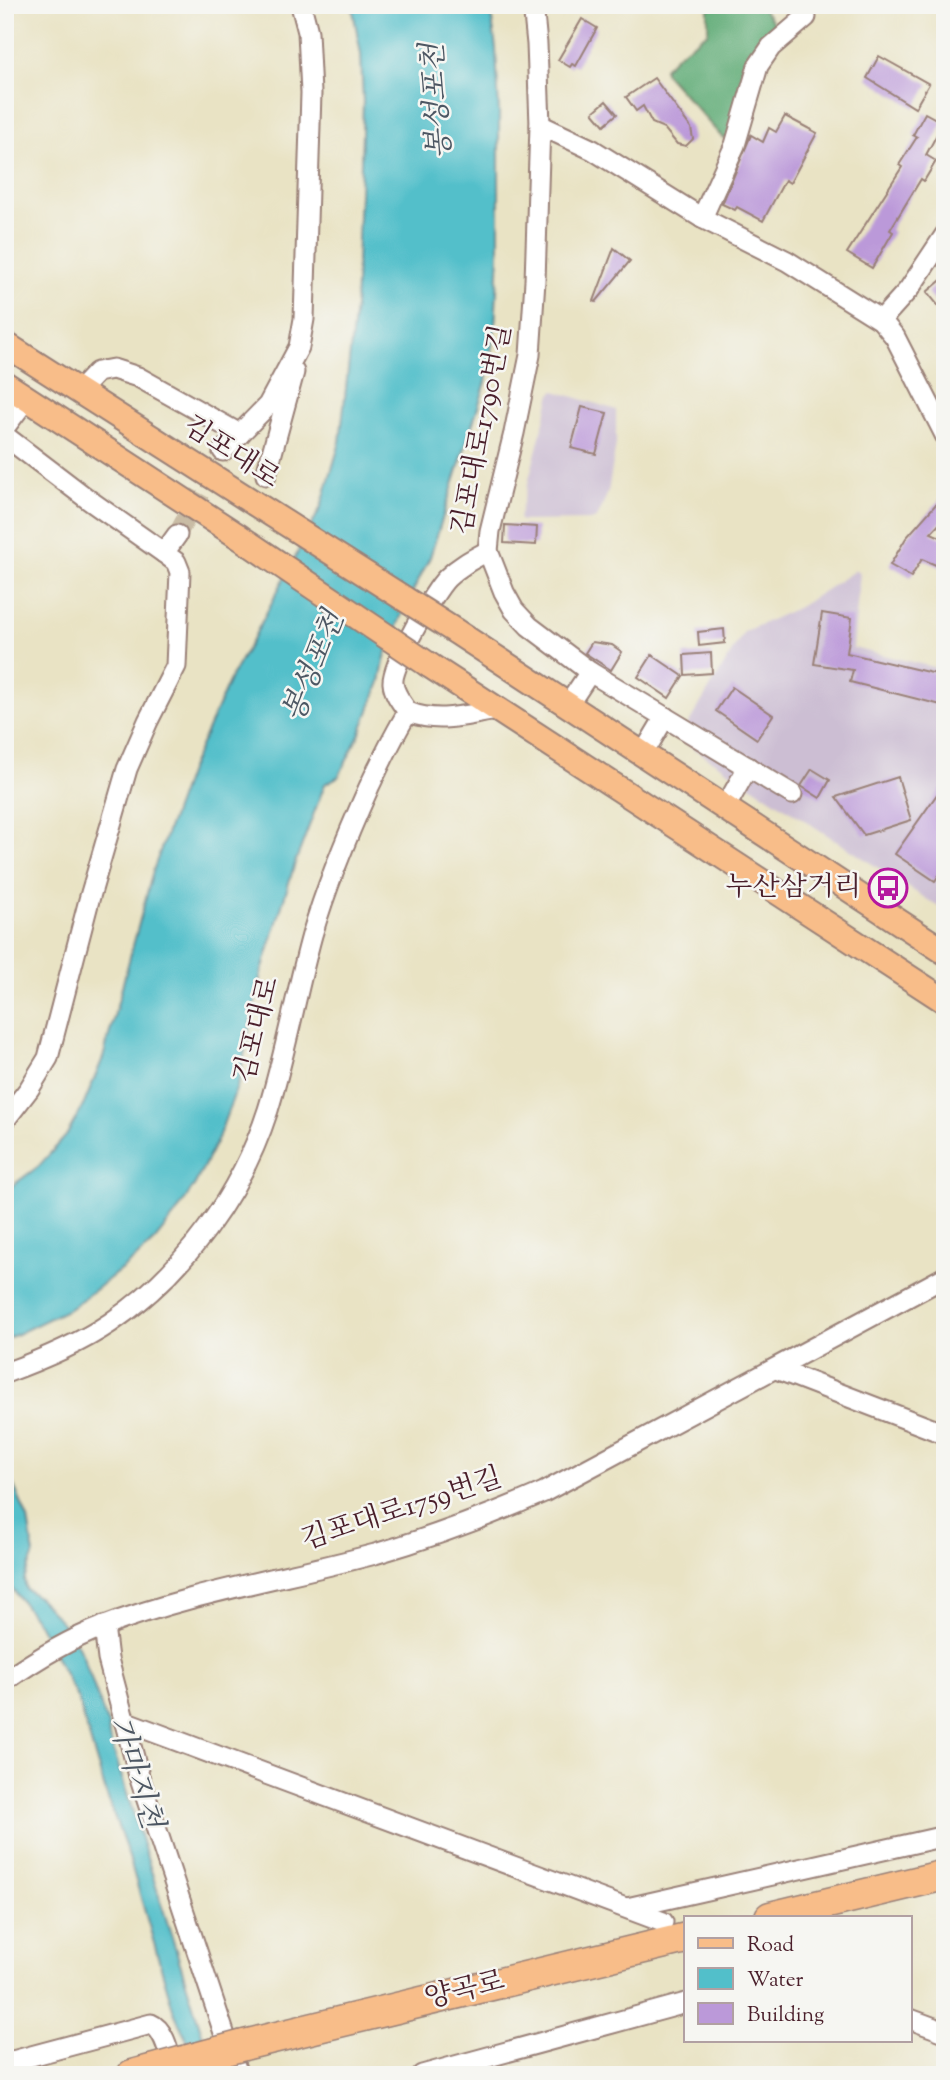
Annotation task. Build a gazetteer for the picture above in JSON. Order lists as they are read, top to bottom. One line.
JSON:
{"streets":{"highway":["양곡로"],"main road":["김포대로"],"street":["김포대로1790번길","김포대로1759번길"]},"water":["봉성포천","가마지천"],"places":{"bus stop":["누산삼거리"]},"legend":["Road","Water","Building"]}
